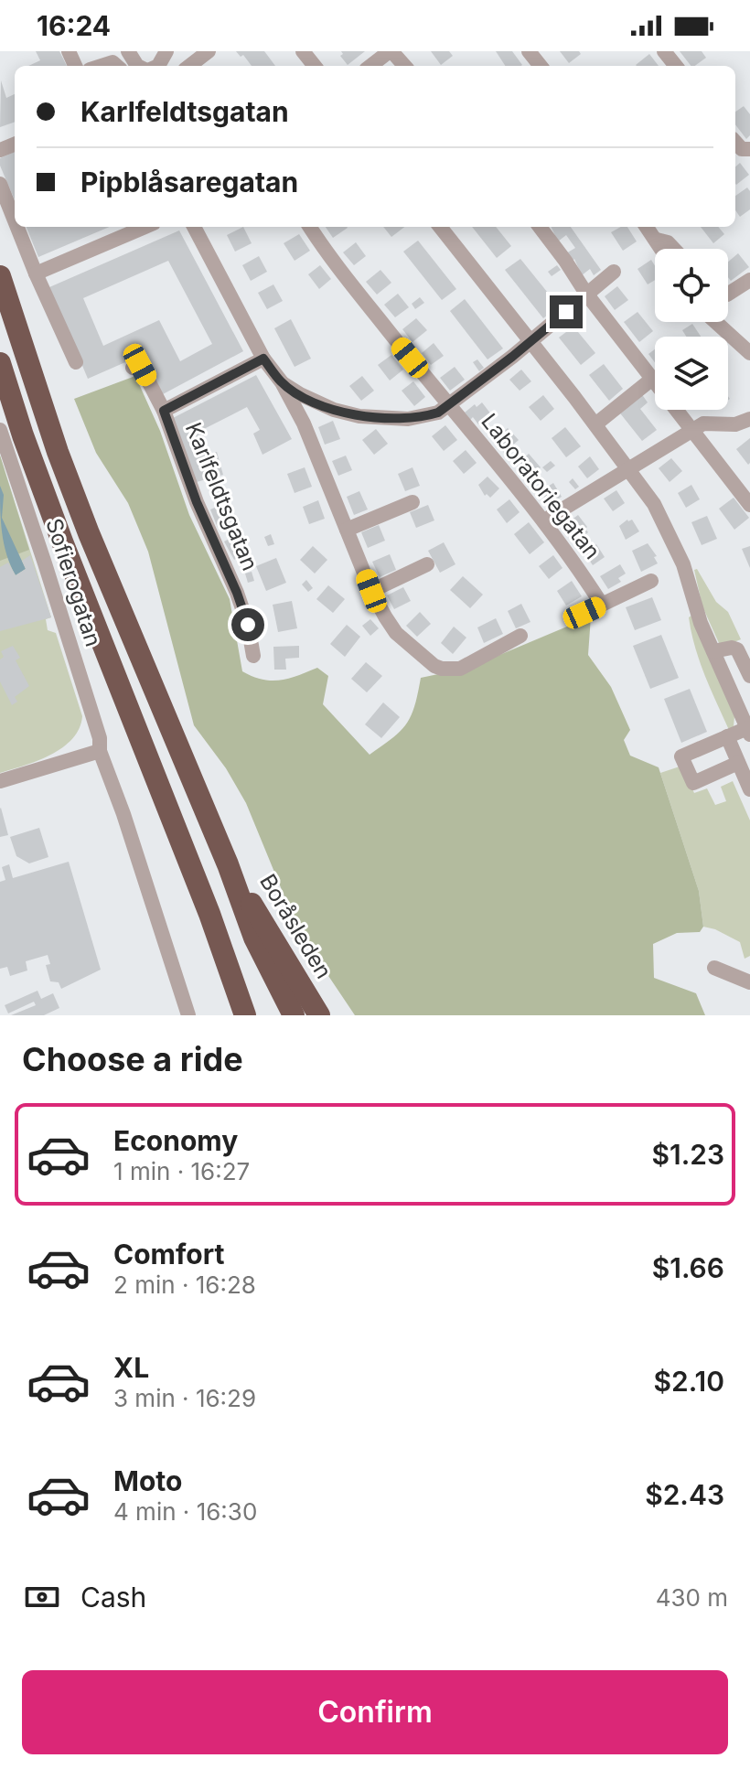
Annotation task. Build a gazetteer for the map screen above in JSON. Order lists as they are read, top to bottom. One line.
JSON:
{"streets":{"highway":["Boråsleden"],"street":["Laboratoriegatan","Karlfeldtsgatan","Sofierogatan"]},"page":{"status":"16:24","banner":["Karlfeldtsgatan","Pipblåsaregatan"],"heading":"Choose a ride","list":[{"name":"Economy","note":"1 min · 16:27","value":"$1.23"},{"name":"Comfort","note":"2 min · 16:28","value":"$1.66"},{"name":"XL","note":"3 min · 16:29","value":"$2.10"},{"name":"Moto","note":"4 min · 16:30","value":"$2.43"}],"pay":["Cash","430 m"],"buttons":"Confirm"}}
